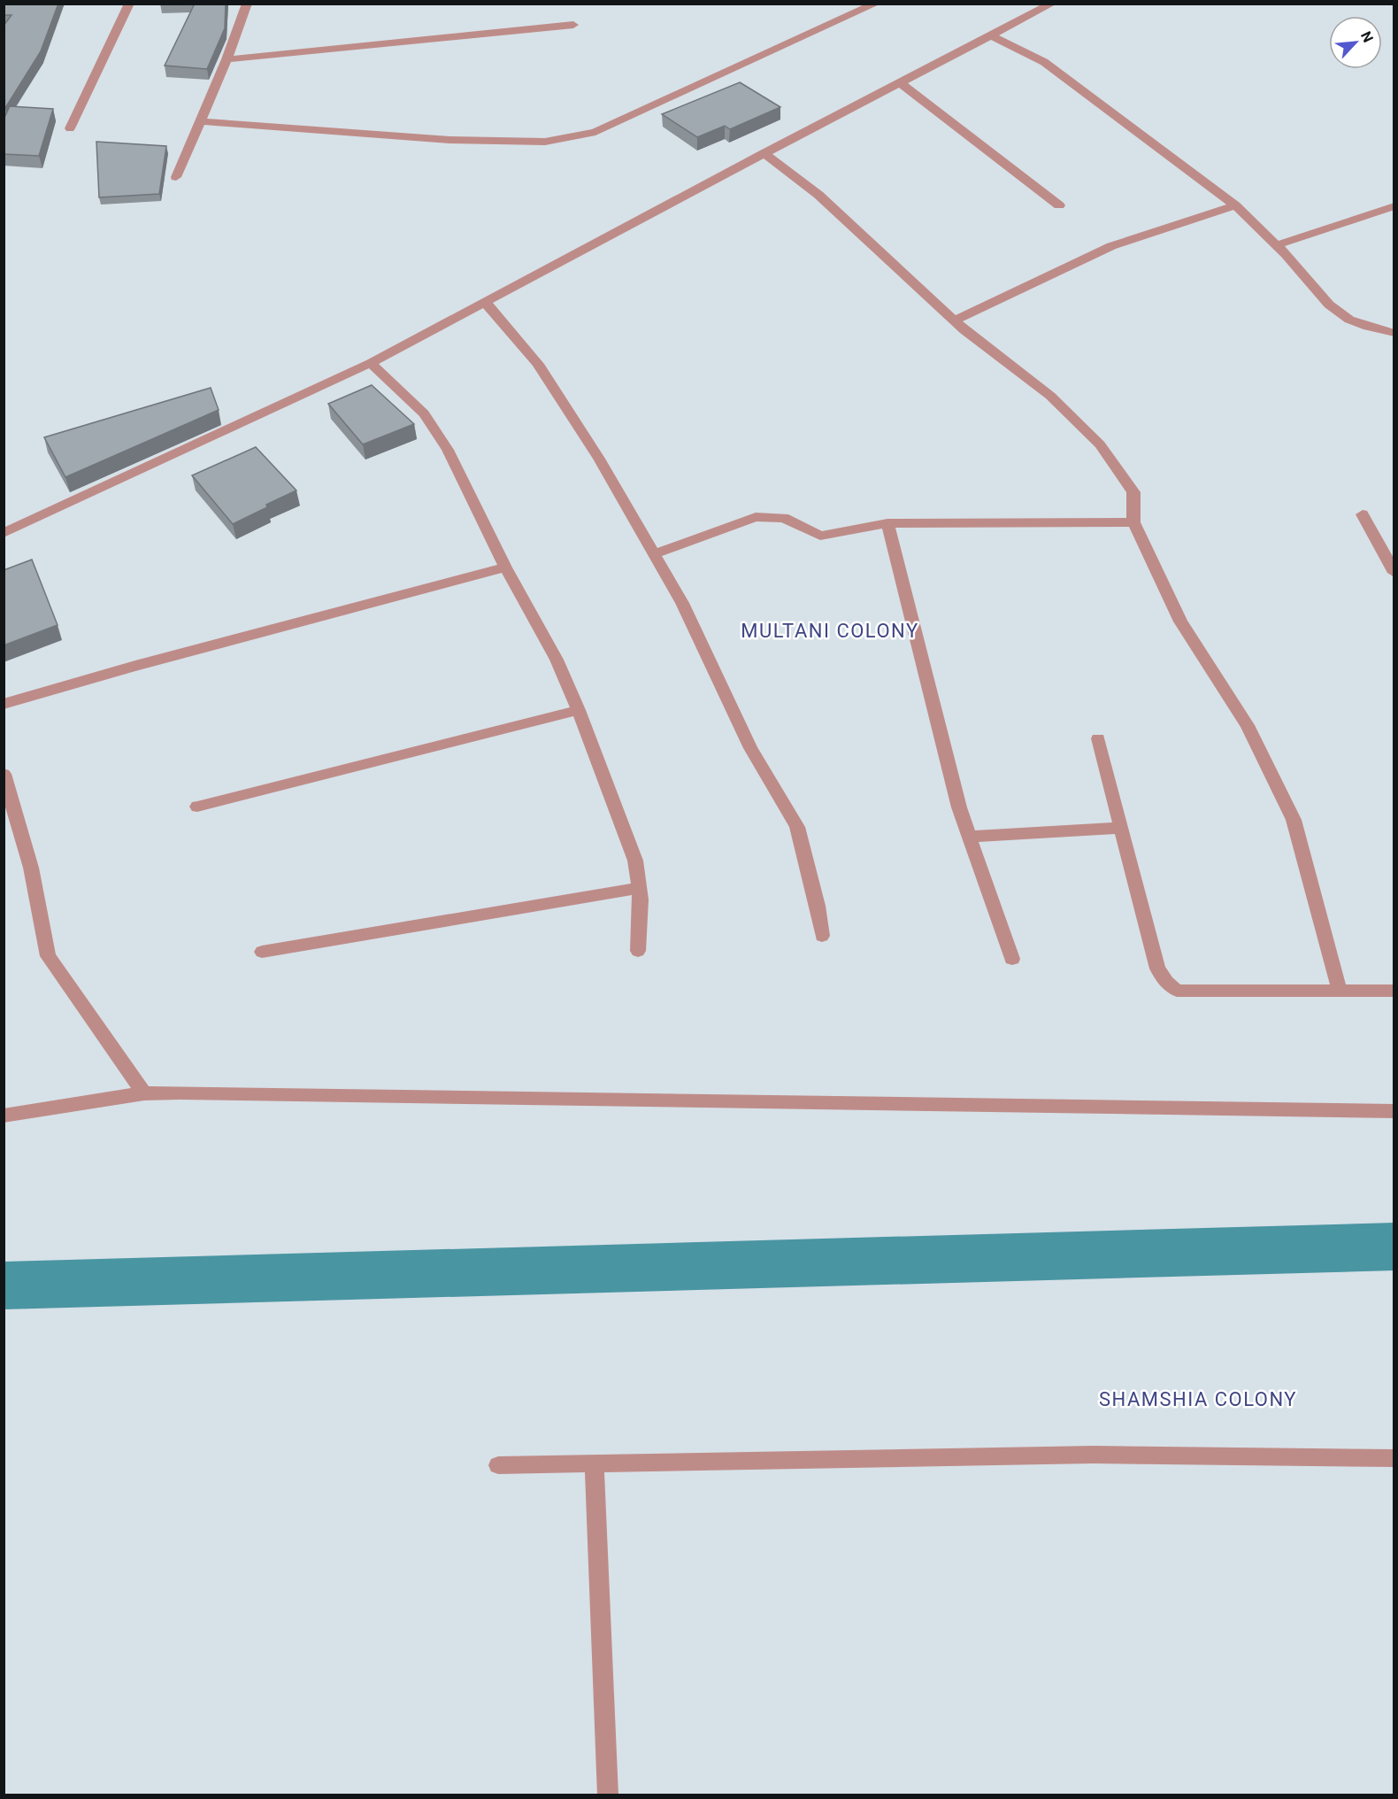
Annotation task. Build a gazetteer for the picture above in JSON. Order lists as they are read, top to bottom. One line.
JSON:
{"districts":["MULTANI COLONY","SHAMSHIA COLONY"],"north":"top right"}
